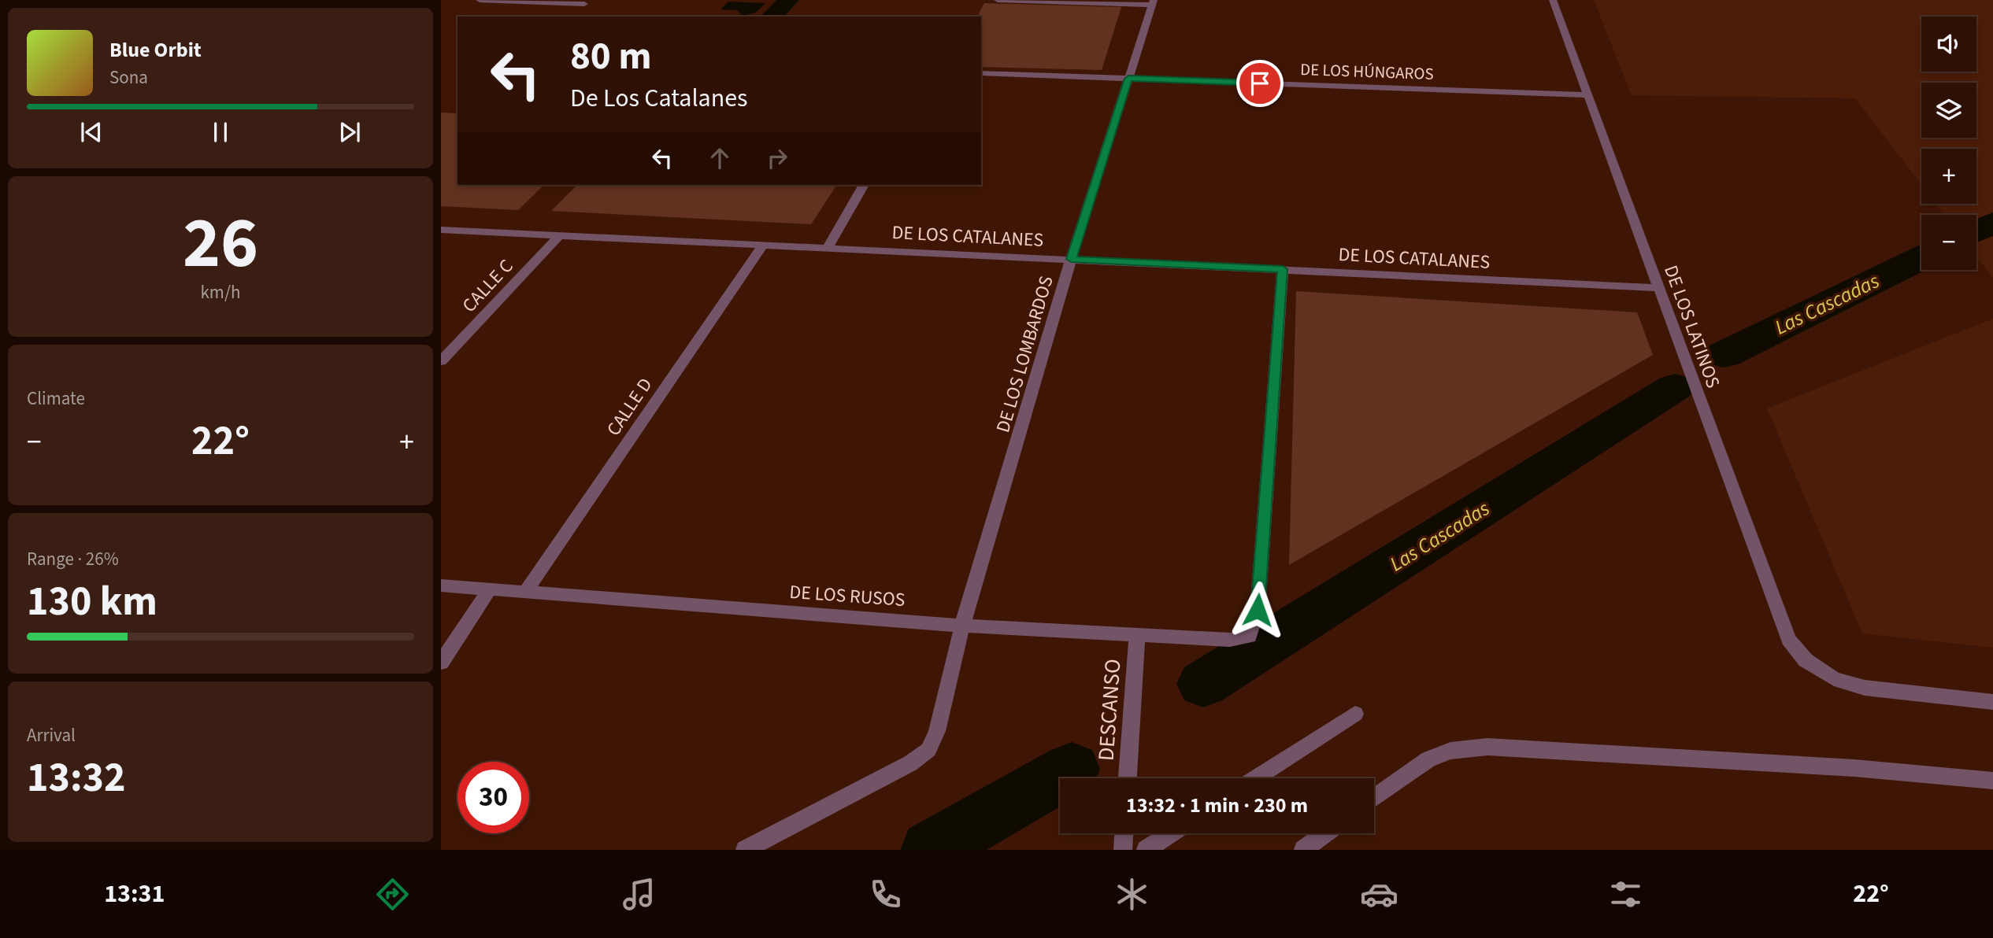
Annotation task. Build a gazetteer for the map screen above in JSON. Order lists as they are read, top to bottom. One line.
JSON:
{"streets":{"street":["DE LOS HÚNGAROS","DE LOS CATALANES","CALLE C","DE LOS LATINOS","DE LOS LOMBARDOS","CALLE D","DE LOS RUSOS","DESCANSO"]},"crossings":[["DE LOS HÚNGAROS","DE LOS LATINOS"],["DE LOS HÚNGAROS","DE LOS LOMBARDOS"],["DE LOS CATALANES","CALLE C"],["DE LOS CATALANES","DE LOS LATINOS"],["DE LOS CATALANES","DE LOS LOMBARDOS"],["DE LOS CATALANES","CALLE D"],["DE LOS CATALANES","DE LOS RUSOS"],["DE LOS LOMBARDOS","DE LOS RUSOS"],["CALLE D","DE LOS RUSOS"],["DE LOS RUSOS","DESCANSO"]],"water":["Las Cascadas"],"page":{"map_buttons":["+","−"],"turn":["80 m","De Los Catalanes"],"song":["Blue Orbit","Sona"],"tile":[["26","km/h"],"Climate",["Range · 26%","130 km"],["Arrival","13:32"]],"heat":["−","22°","+"],"limit":"30","trip":"13:32 · 1 min · 230 m","tabs":["13:31","22°"]}}
